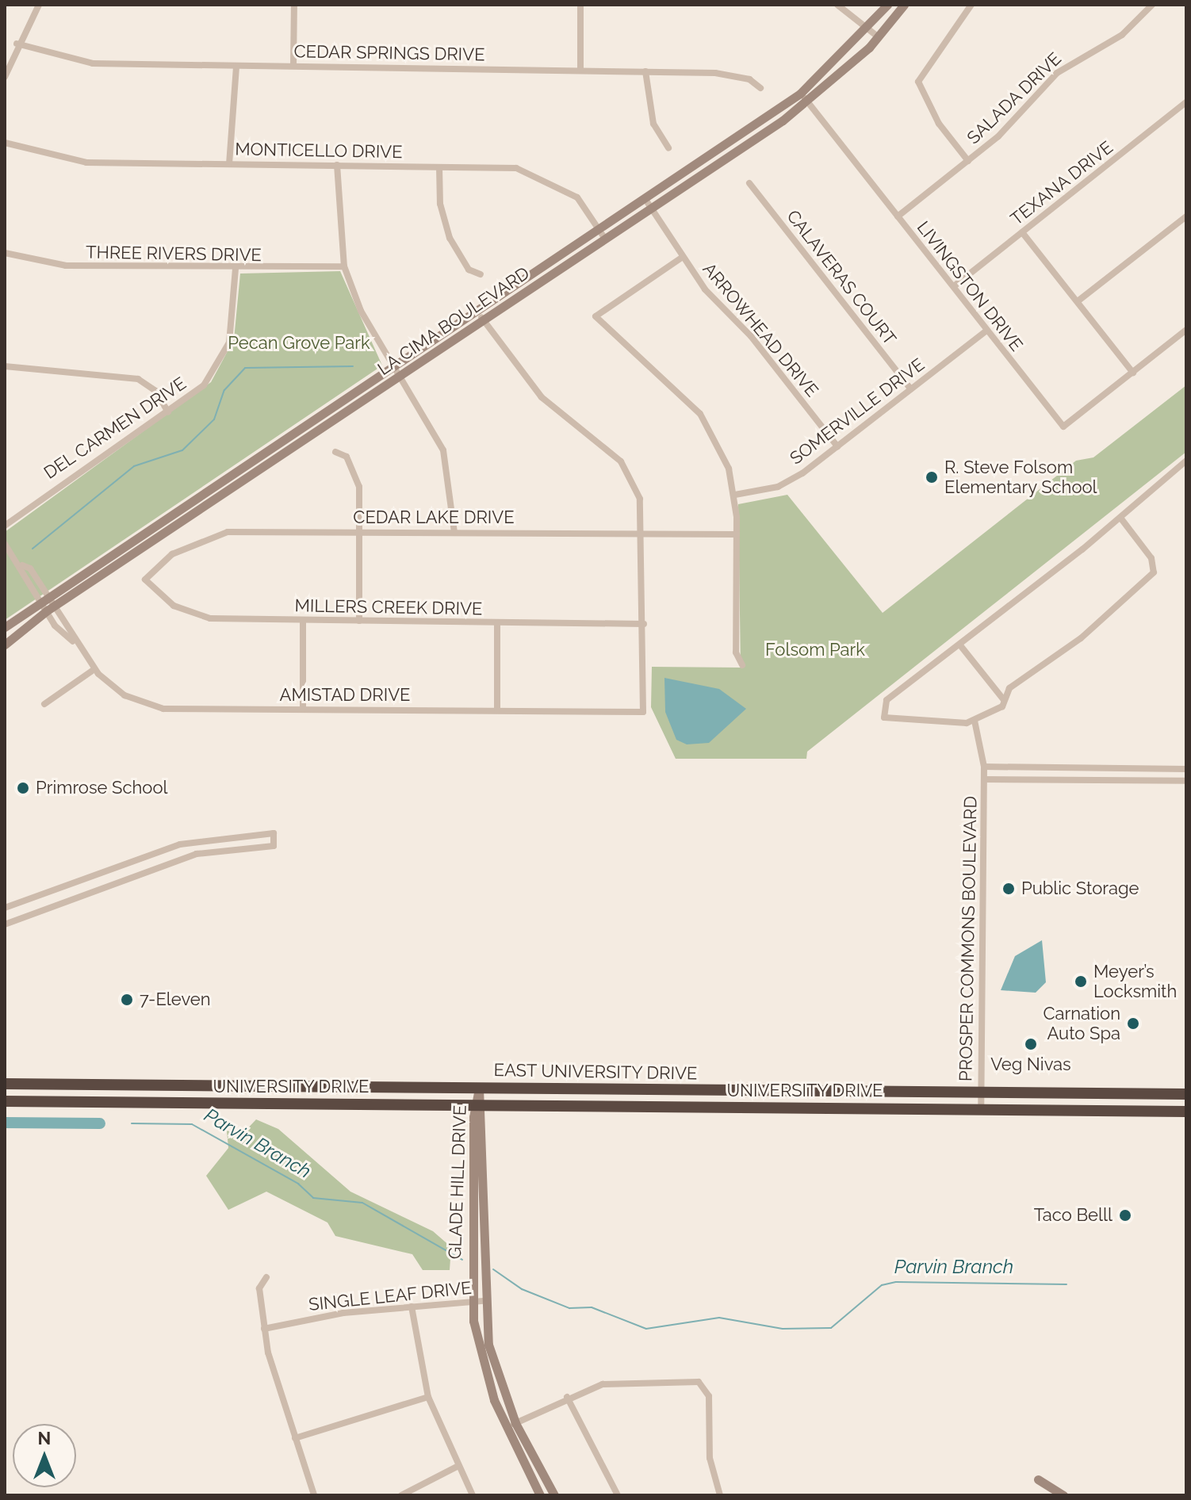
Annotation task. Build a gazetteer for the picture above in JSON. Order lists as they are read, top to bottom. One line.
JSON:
{"streets":{"highway":["EAST UNIVERSITY DRIVE","UNIVERSITY DRIVE"],"street":["CEDAR SPRINGS DRIVE","SALADA DRIVE","MONTICELLO DRIVE","TEXANA DRIVE","THREE RIVERS DRIVE","CALAVERAS COURT","LIVINGSTON DRIVE","LA CIMA BOULEVARD","ARROWHEAD DRIVE","SOMERVILLE DRIVE","DEL CARMEN DRIVE","CEDAR LAKE DRIVE","MILLERS CREEK DRIVE","AMISTAD DRIVE","PROSPER COMMONS BOULEVARD","GLADE HILL DRIVE","SINGLE LEAF DRIVE"]},"crossings":[["SALADA DRIVE","LIVINGSTON DRIVE"],["MONTICELLO DRIVE","LA CIMA BOULEVARD"],["TEXANA DRIVE","LIVINGSTON DRIVE"],["THREE RIVERS DRIVE","DEL CARMEN DRIVE"],["CALAVERAS COURT","SOMERVILLE DRIVE"],["LIVINGSTON DRIVE","LA CIMA BOULEVARD"],["LIVINGSTON DRIVE","SOMERVILLE DRIVE"],["LA CIMA BOULEVARD","ARROWHEAD DRIVE"],["LA CIMA BOULEVARD","AMISTAD DRIVE"],["ARROWHEAD DRIVE","SOMERVILLE DRIVE"],["CEDAR LAKE DRIVE","MILLERS CREEK DRIVE"],["MILLERS CREEK DRIVE","AMISTAD DRIVE"],["PROSPER COMMONS BOULEVARD","EAST UNIVERSITY DRIVE"],["PROSPER COMMONS BOULEVARD","UNIVERSITY DRIVE"],["EAST UNIVERSITY DRIVE","GLADE HILL DRIVE"],["UNIVERSITY DRIVE","GLADE HILL DRIVE"],["GLADE HILL DRIVE","SINGLE LEAF DRIVE"]],"water":["Parvin Branch"],"parks":["Pecan Grove Park","Folsom Park"],"places":["R. Steve Folsom Elementary School","Primrose School","Public Storage","Meyer’s Locksmith","7-Eleven","Carnation Auto Spa","Veg Nivas","Taco Belll"],"north":"top"}
